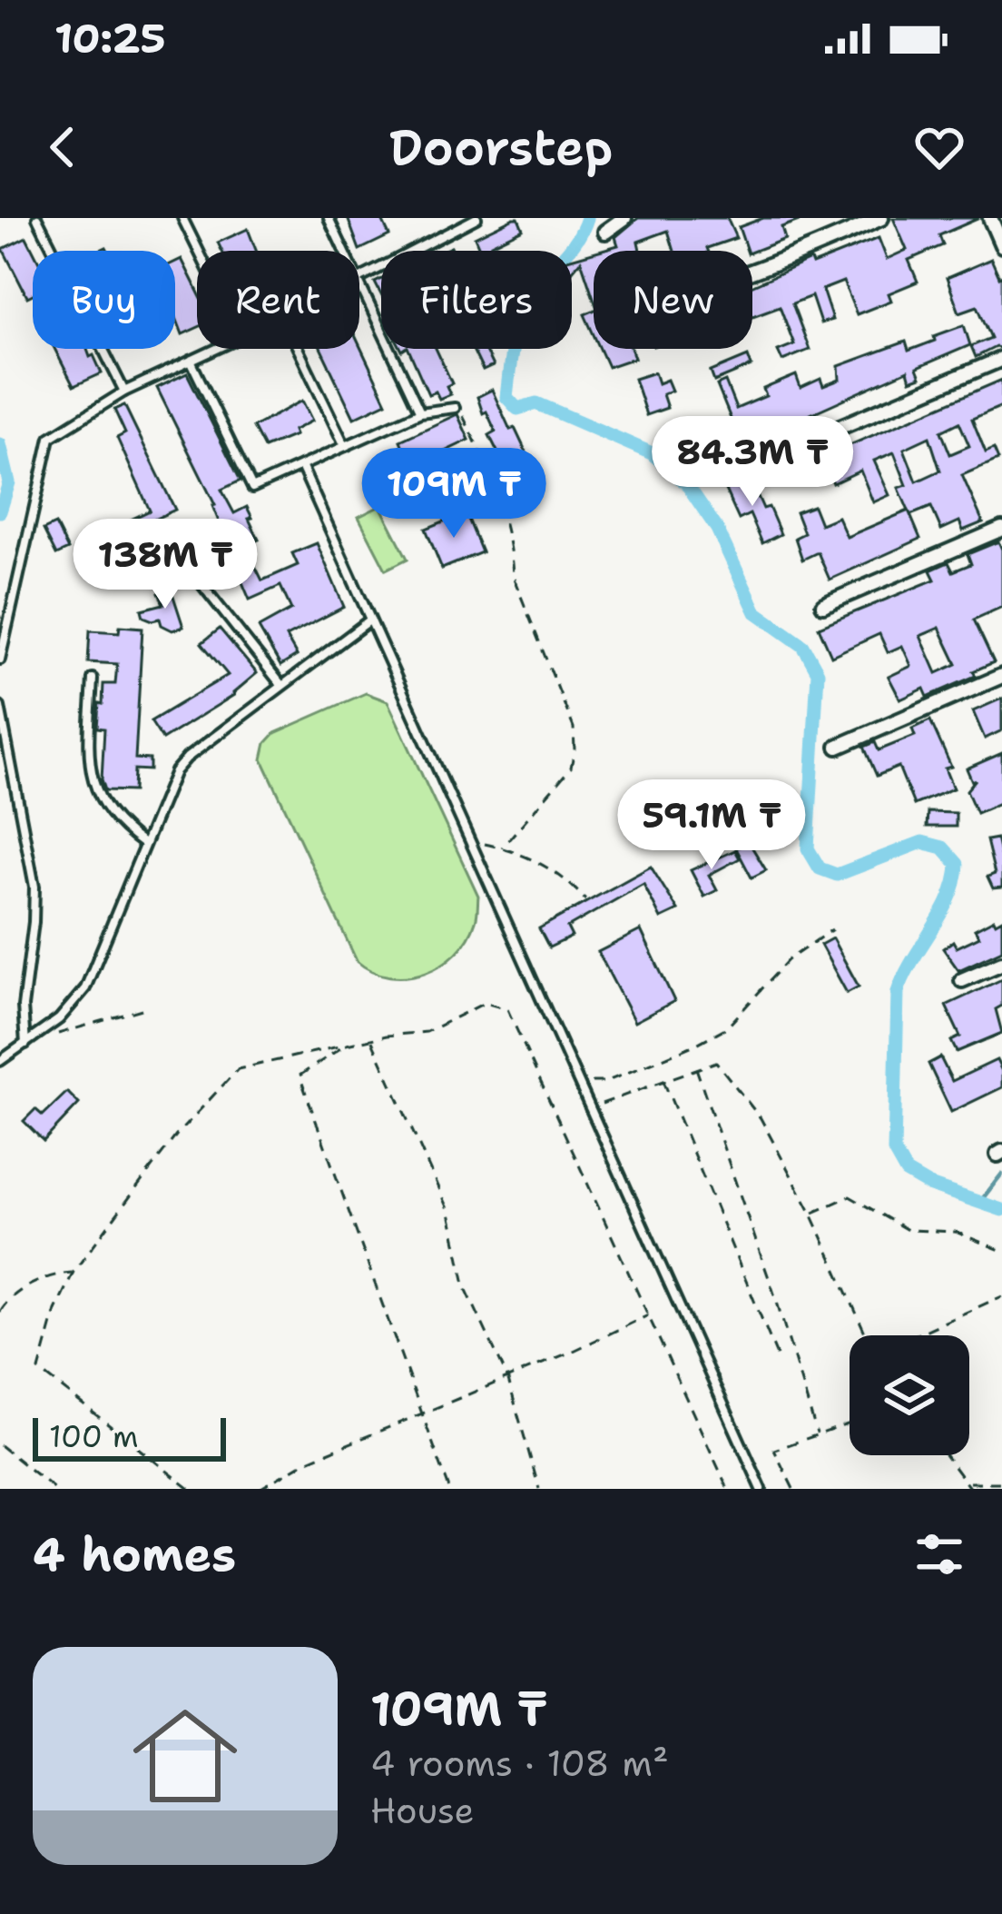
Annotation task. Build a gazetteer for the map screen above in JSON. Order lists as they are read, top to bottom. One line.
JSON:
{"scale_bar":"100 m","page":{"status":"10:25","header":"Doorstep","chip":["Buy","Rent","Filters","New"],"price":["84.3M ₸","109M ₸","138M ₸","59.1M ₸"],"scale":"100 m","heading":"4 homes","list":[{"name":"109M ₸","note":"4 rooms · 108 m² · House"}]}}
